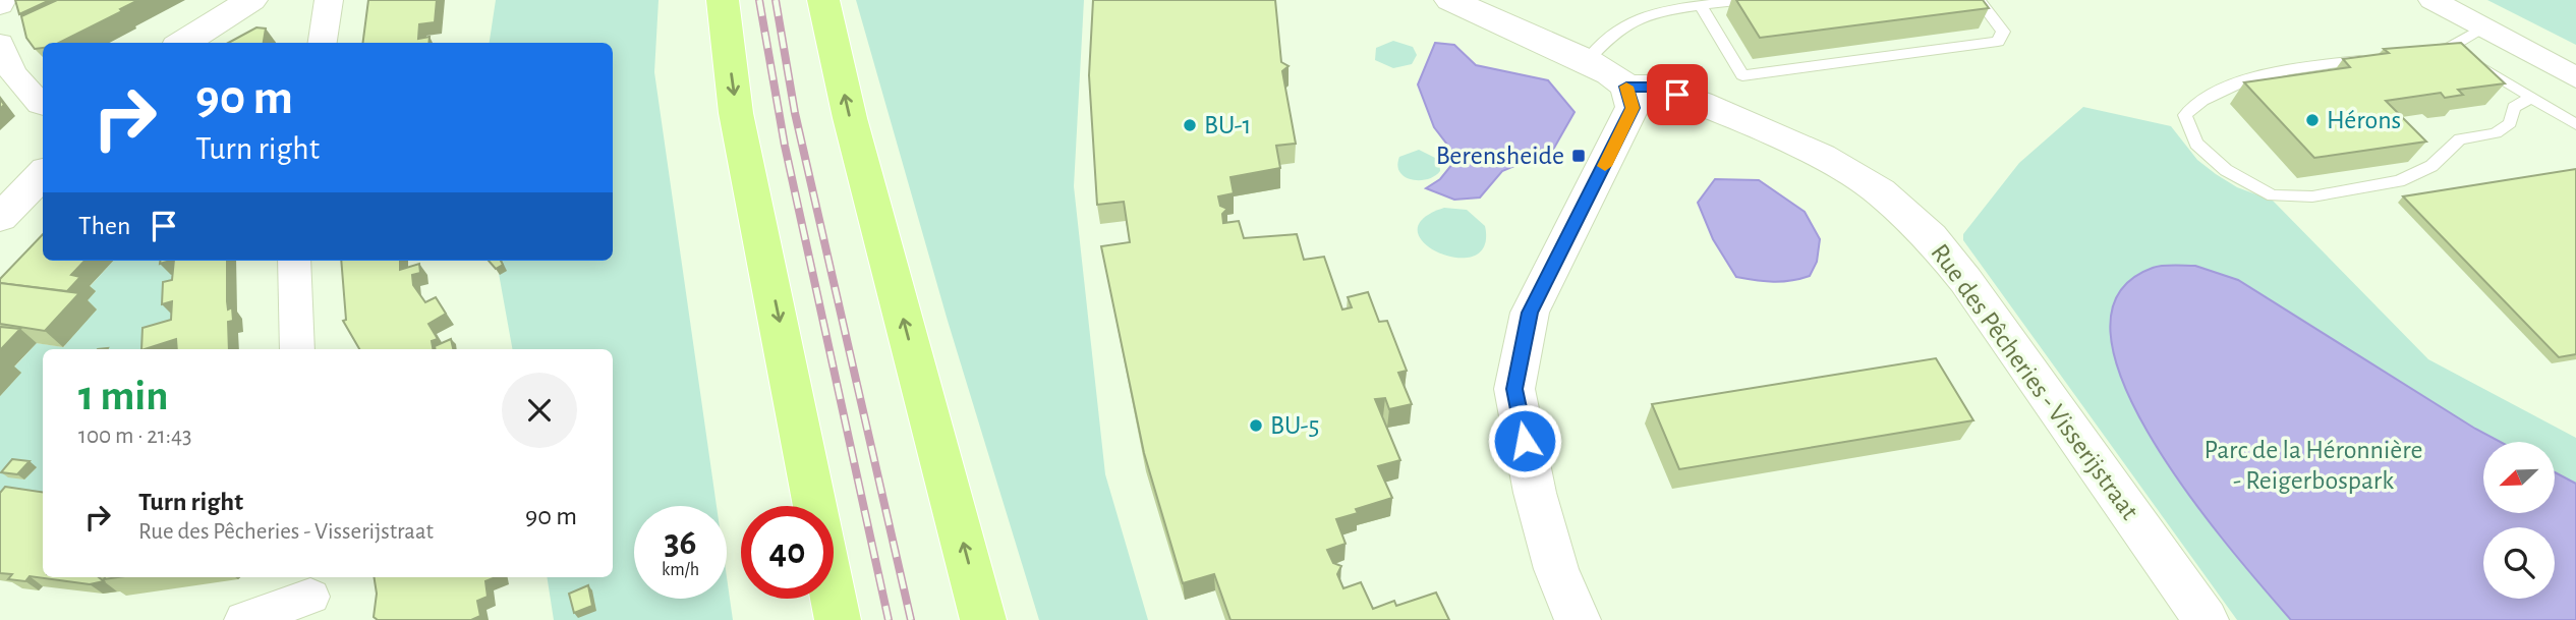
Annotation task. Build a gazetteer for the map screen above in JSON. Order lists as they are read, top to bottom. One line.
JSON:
{"streets":{"street":["Rue des Pêcheries - Visserijstraat"]},"parks":["Parc de la Héronnière - Reigerbospark"],"places":{"other":["Hérons","BU-1","BU-5"],"transit":["Berensheide"]},"north":"bottom left","page":{"turn":["90 m","Turn right"],"then":"Then","heading":["1 min","100 m · 21:43"],"list":[{"name":"Turn right","note":"Rue des Pêcheries - Visserijstraat","value":"90 m"}],"speed":"36 km/h","limit":"40"}}
